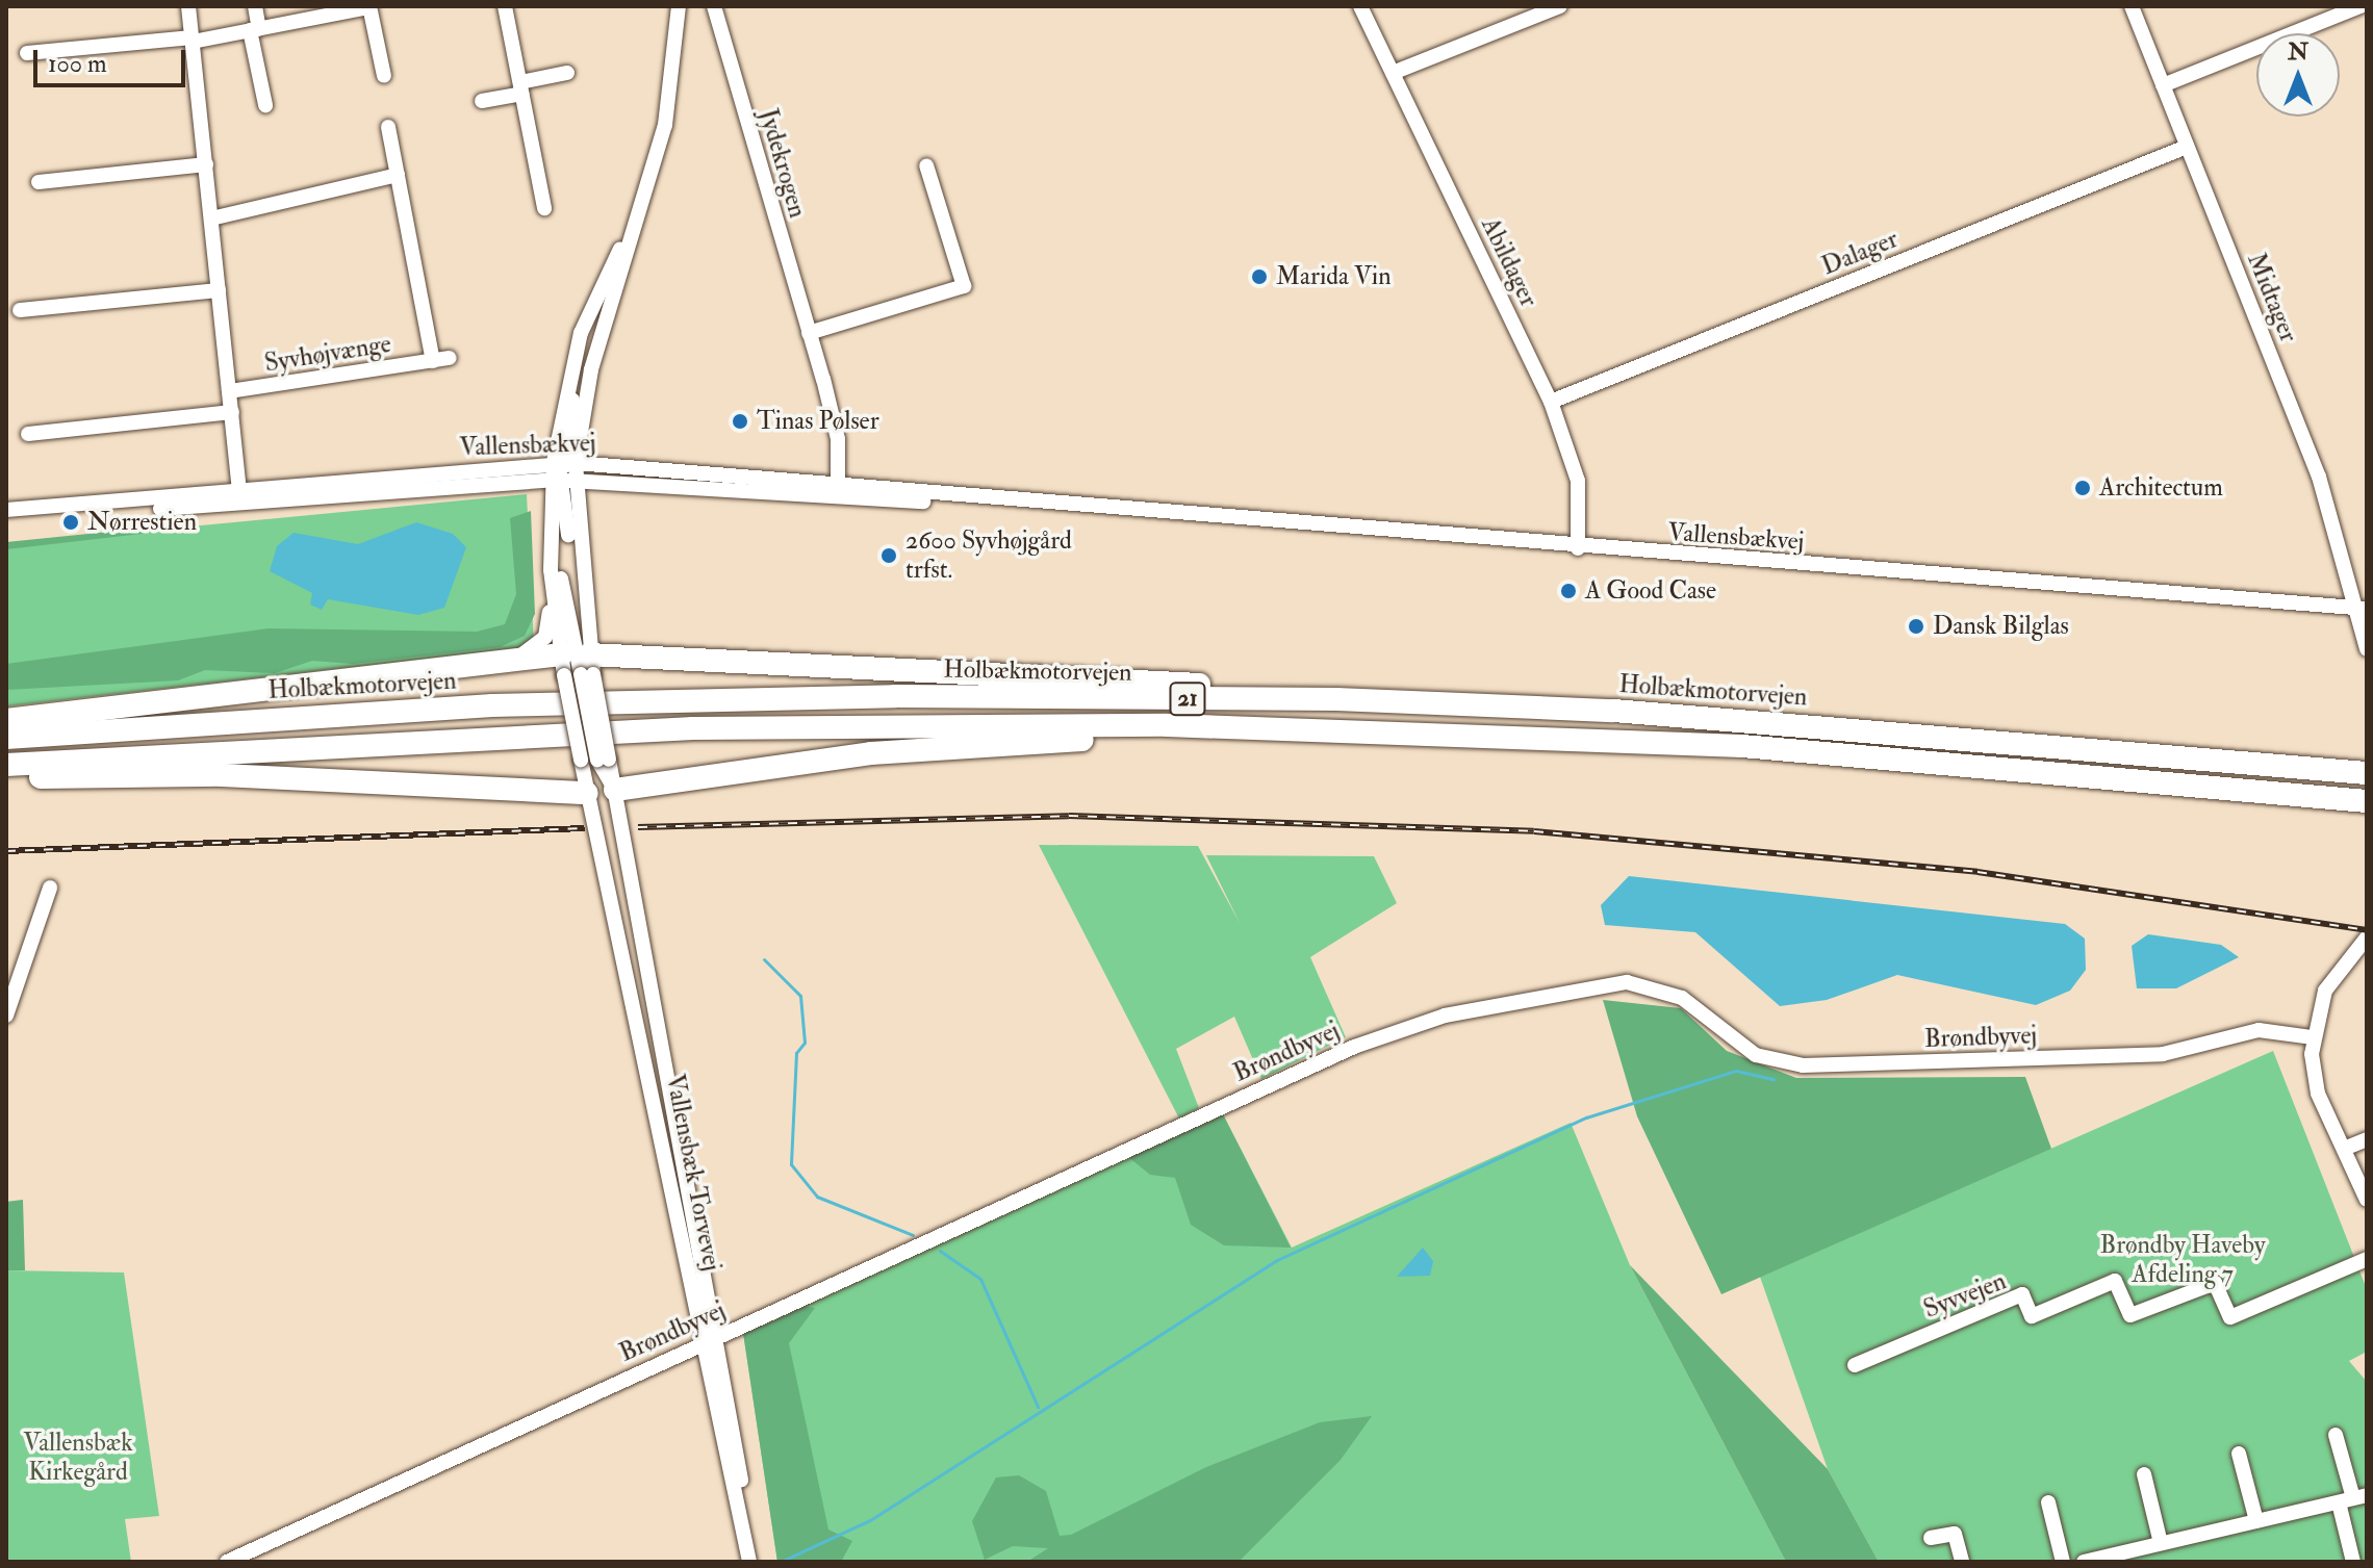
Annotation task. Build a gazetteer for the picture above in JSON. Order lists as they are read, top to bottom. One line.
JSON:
{"streets":{"highway":["Holbækmotorvejen","21"],"street":["Jydekrogen","Dalager","Abildager","Midtager","Syvhøjvænge","Vallensbækvej","Brøndbyvej","Vallensbæk Torvevej","Syvvejen"]},"crossings":[["Jydekrogen","Vallensbækvej"],["Dalager","Abildager"],["Dalager","Midtager"],["Abildager","Vallensbækvej"],["Midtager","Vallensbækvej"],["Syvhøjvænge","Vallensbækvej"],["Vallensbækvej","Vallensbæk Torvevej"],["Brøndbyvej","Vallensbæk Torvevej"]],"parks":["Brøndby Haveby Afdeling 7","Vallensbæk Kirkegård"],"places":["Marida Vin","Tinas Pølser","Architectum","Nørrestien","2600 Syvhøjgård trfst.","A Good Case","Dansk Bilglas"],"scale_bar":"100 m","north":"top"}
